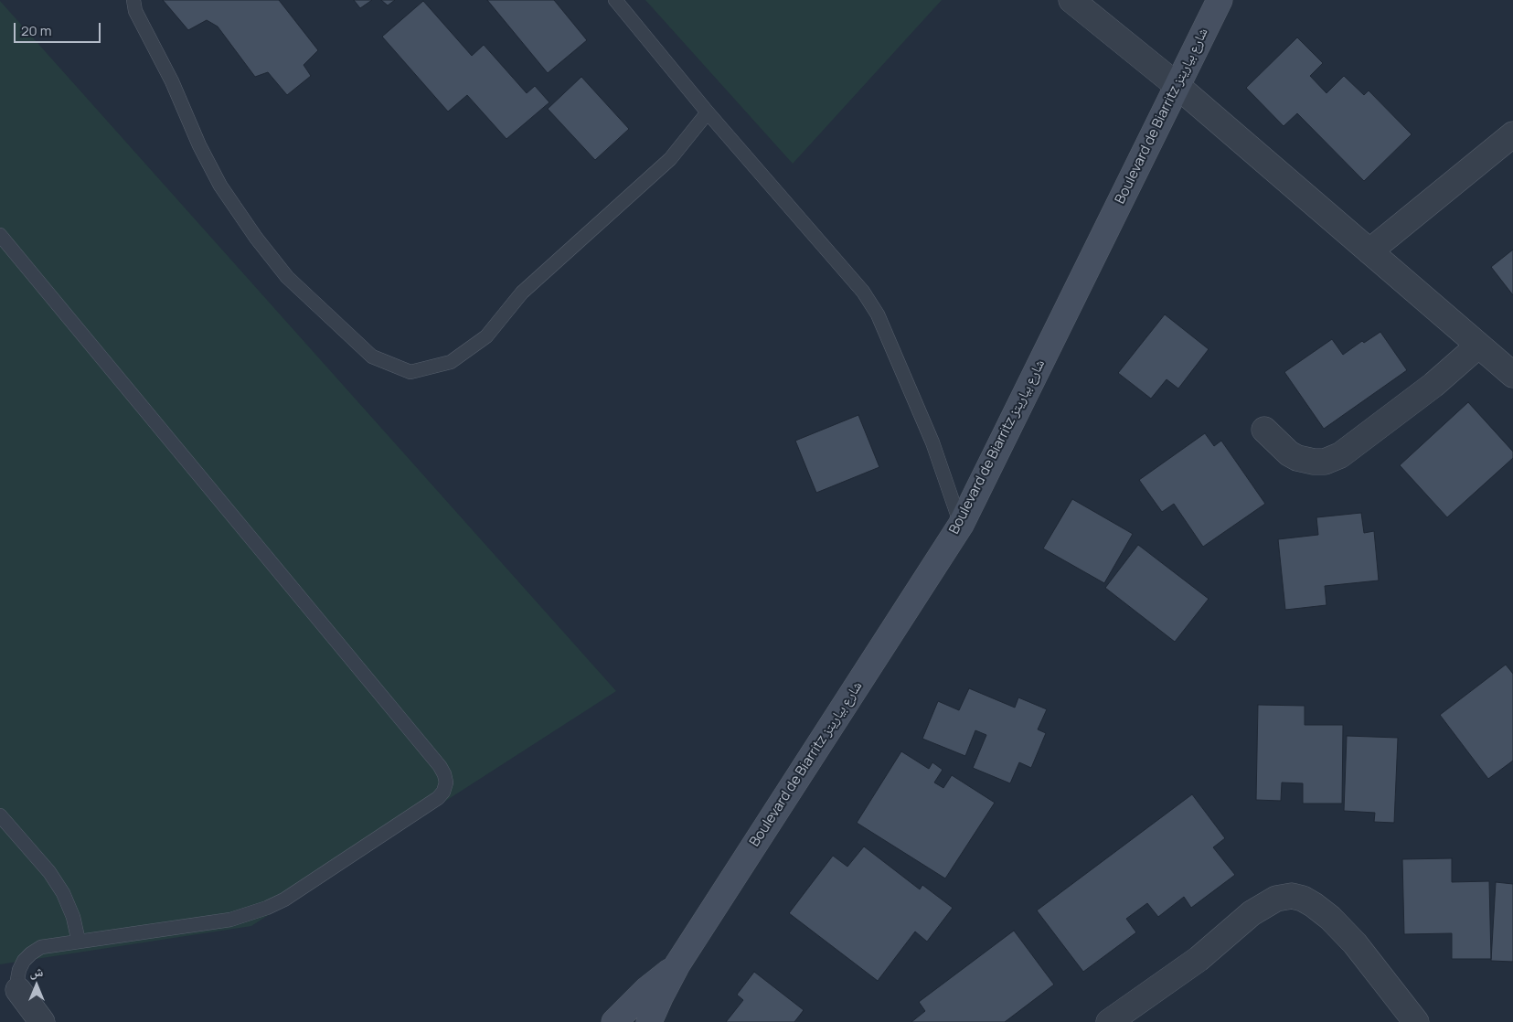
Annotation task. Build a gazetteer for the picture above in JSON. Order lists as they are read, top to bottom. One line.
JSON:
{"streets":{"street":["Boulevard de Biarritz شارع بياريتز"]},"scale_bar":"20 m","north":"top"}
